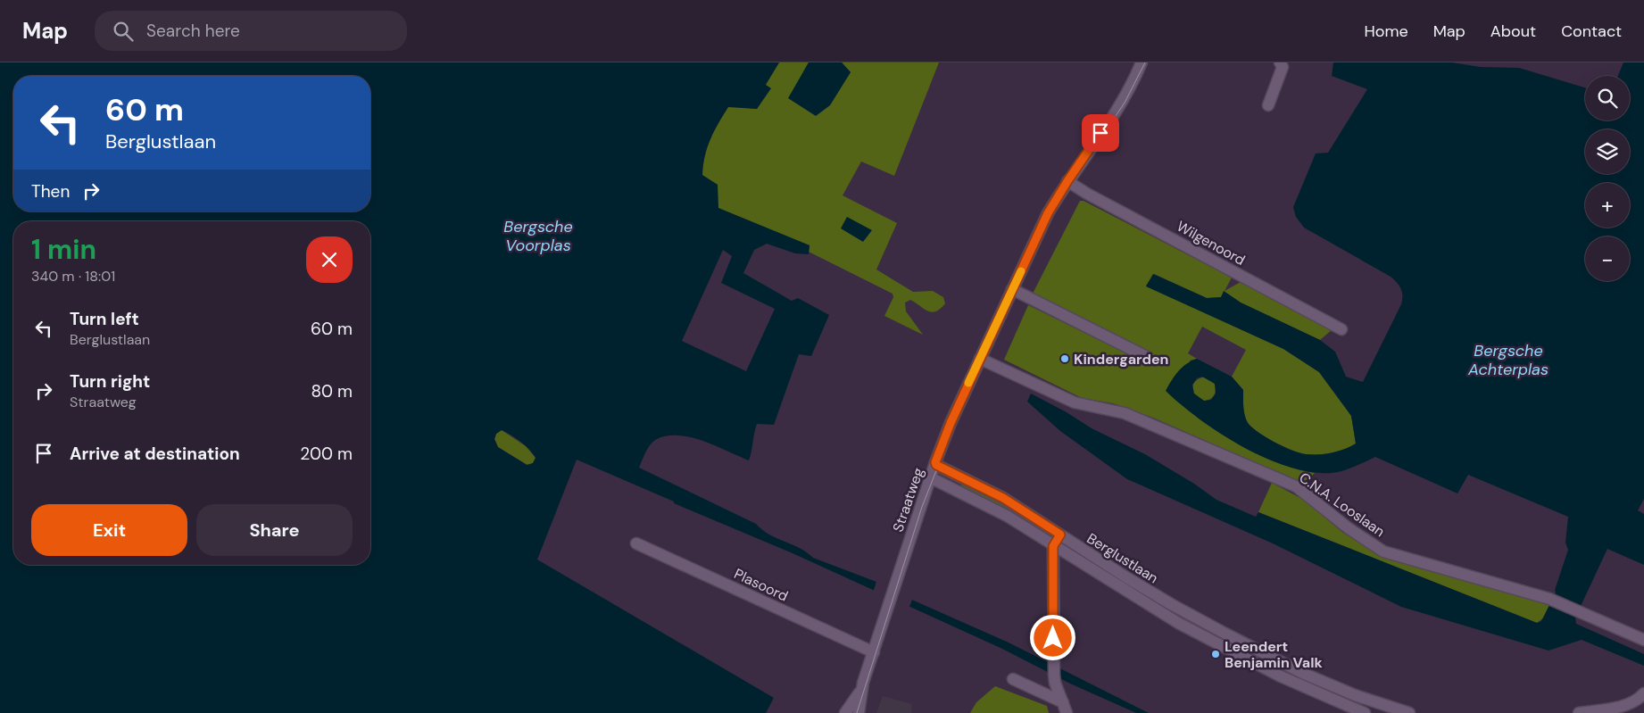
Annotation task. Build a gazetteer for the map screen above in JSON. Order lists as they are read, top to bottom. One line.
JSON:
{"streets":{"street":["Wilgenoord","Straatweg","C.N.A. Looslaan","Berglustlaan","Plasoord"]},"crossings":[["Wilgenoord","Straatweg"],["Straatweg","C.N.A. Looslaan"],["Straatweg","Berglustlaan"],["Straatweg","Plasoord"]],"water":["Bergsche Voorplas","Bergsche Achterplas"],"places":["Kindergarden","Leendert Benjamin Valk"],"page":{"header":"Map","search":"Search here","nav":["Home","Map","About","Contact"],"map_buttons":["+","−"],"turn":["60 m","Berglustlaan"],"then":"Then","heading":["1 min","340 m · 18:01"],"list":[{"name":"Turn left","note":"Berglustlaan","value":"60 m"},{"name":"Turn right","note":"Straatweg","value":"80 m"},{"name":"Arrive at destination","value":"200 m"}],"buttons":["Exit","Share"]}}
